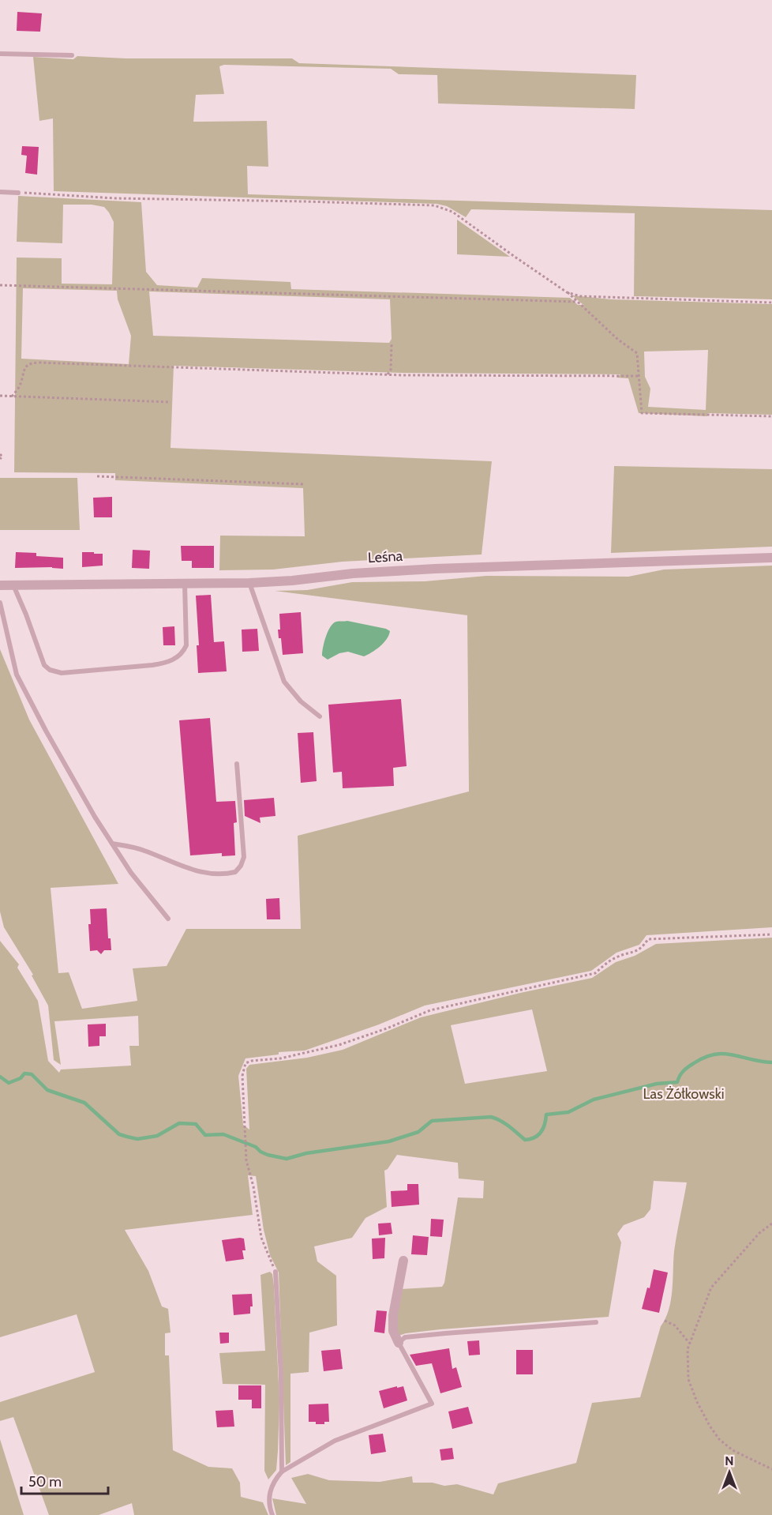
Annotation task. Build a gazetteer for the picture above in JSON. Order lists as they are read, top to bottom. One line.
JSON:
{"streets":{"street":["Leśna"]},"parks":["Las Żółkowski"],"scale_bar":"50 m","north":"top"}
